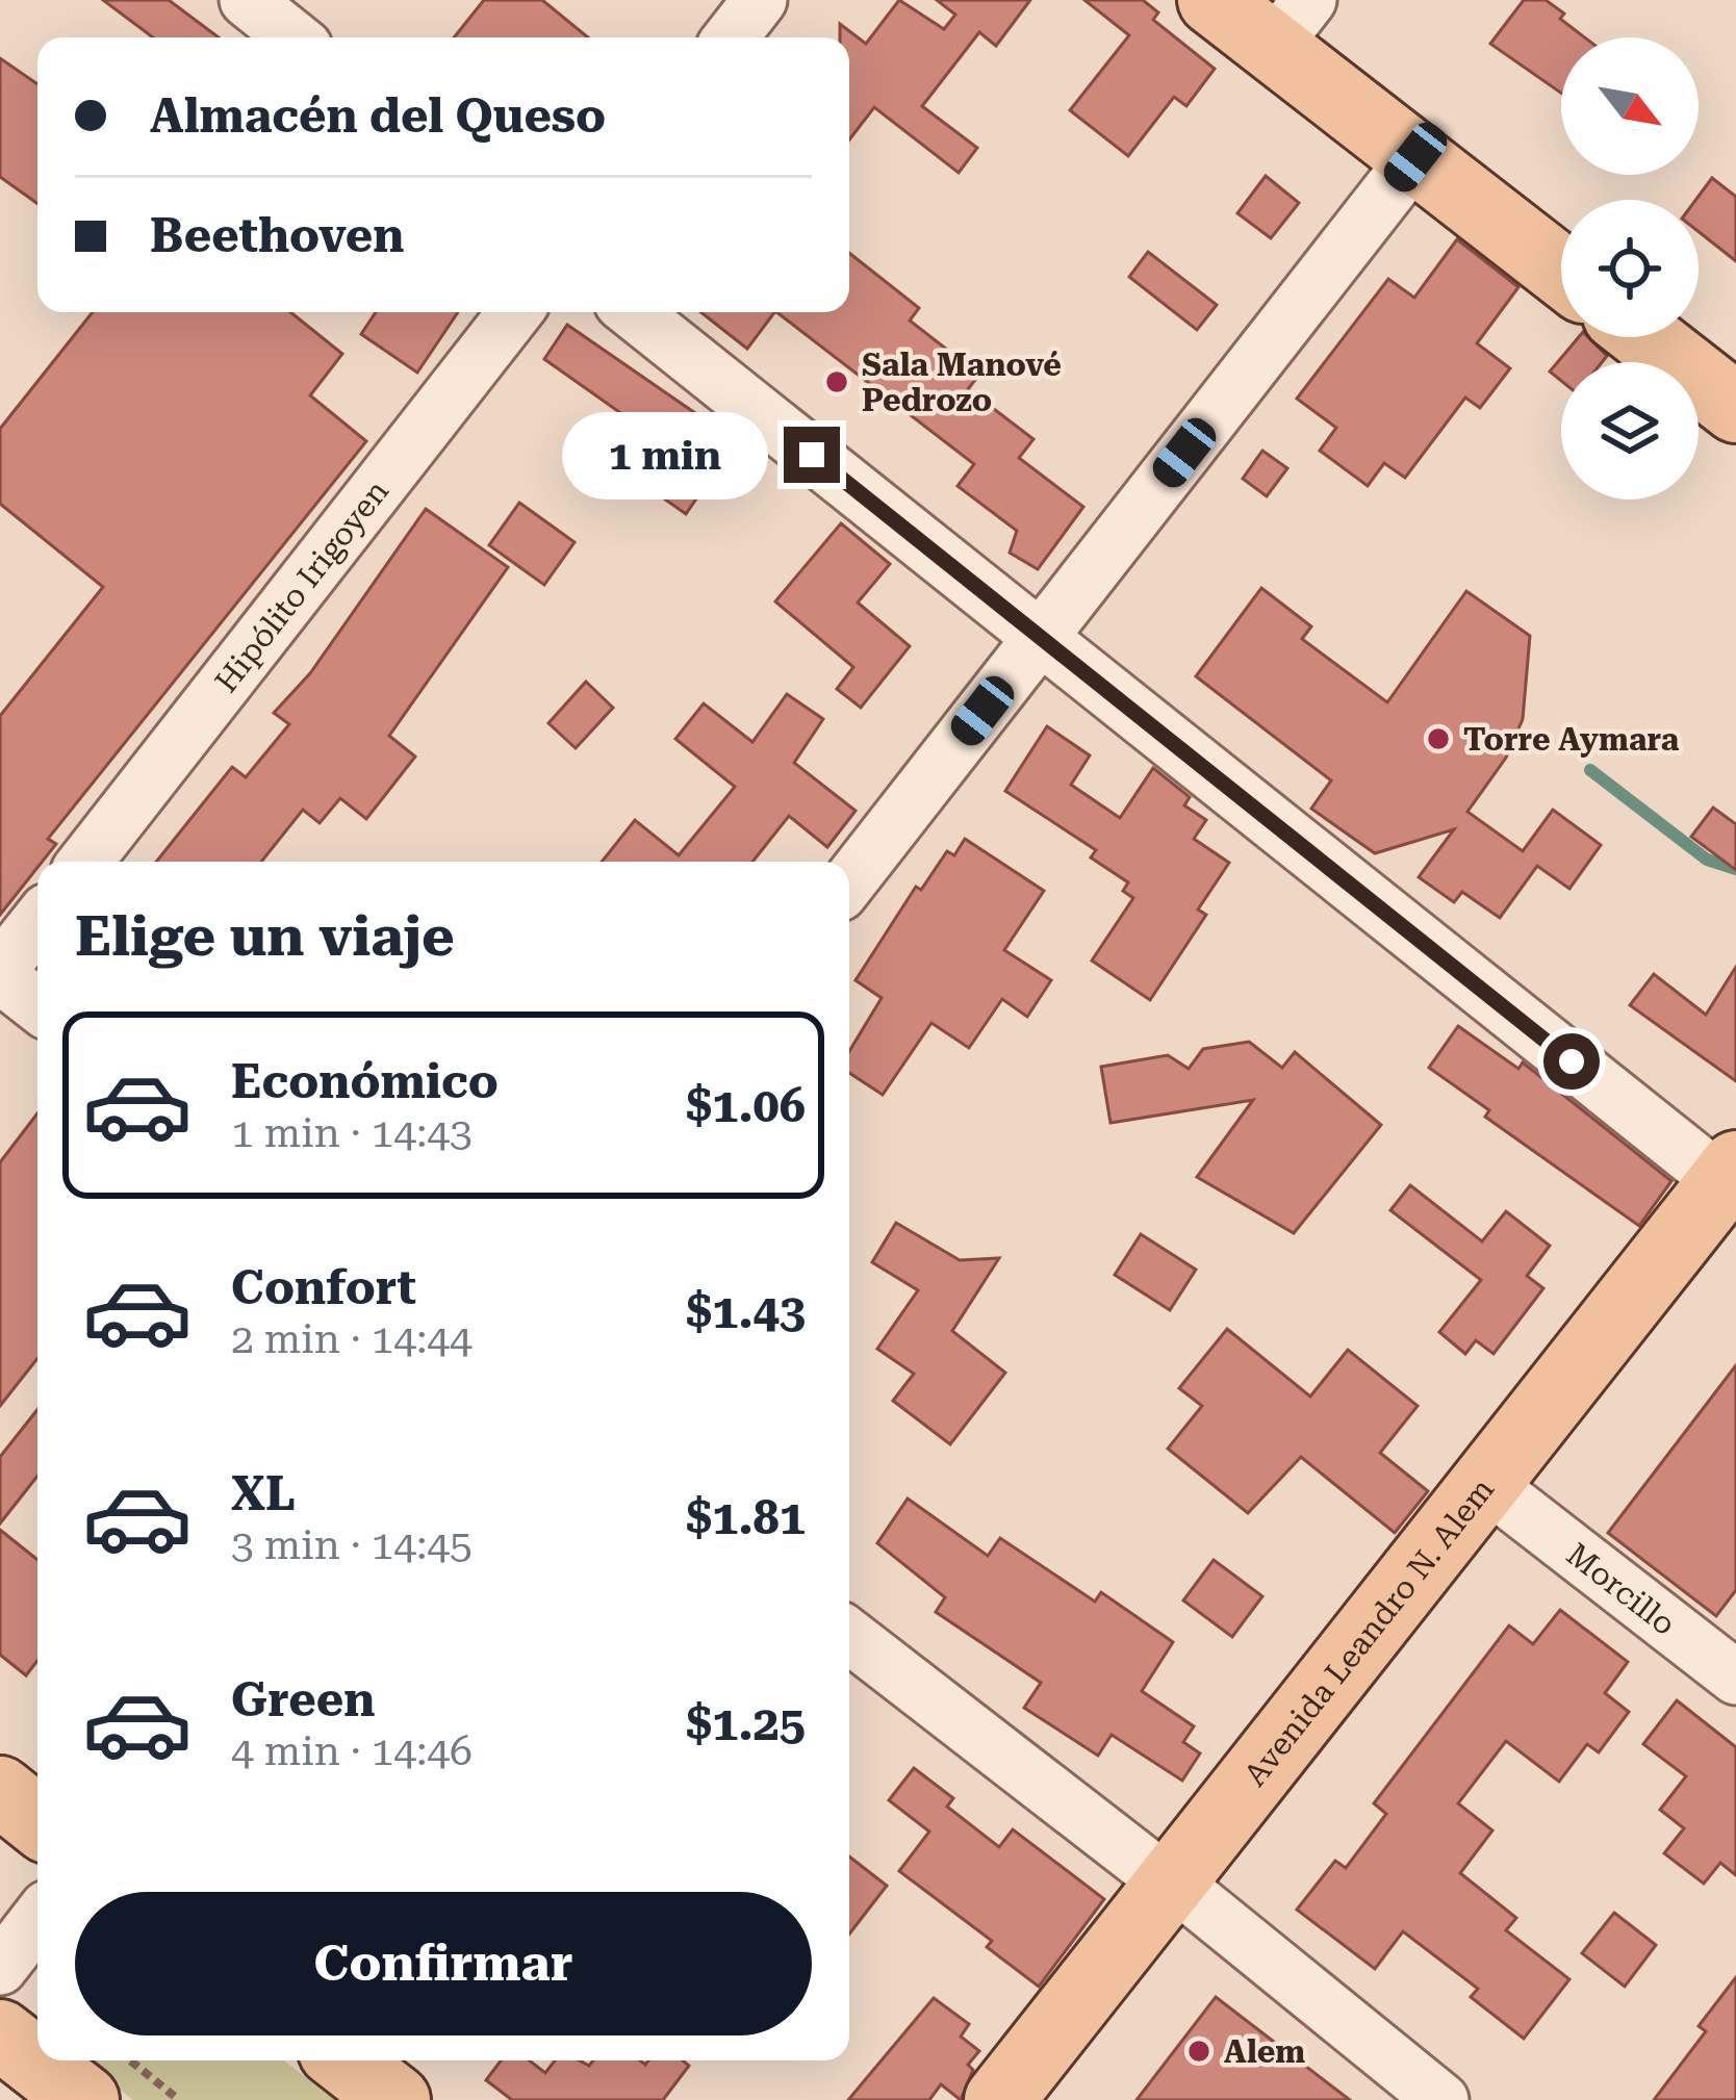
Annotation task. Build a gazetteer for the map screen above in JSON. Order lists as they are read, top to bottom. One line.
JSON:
{"streets":{"main road":["Avenida Leandro N. Alem"],"street":["Hipólito Irigoyen","Morcillo"]},"crossings":[["Morcillo","Avenida Leandro N. Alem"]],"places":["Sala Manové Pedrozo","Torre Aymara","Alem"],"north":"bottom right","page":{"banner":["Almacén del Queso","Beethoven"],"bubble":"1 min","heading":"Elige un viaje","list":[{"name":"Económico","note":"1 min · 14:43","value":"$1.06"},{"name":"Confort","note":"2 min · 14:44","value":"$1.43"},{"name":"XL","note":"3 min · 14:45","value":"$1.81"},{"name":"Green","note":"4 min · 14:46","value":"$1.25"}],"buttons":"Confirmar"}}
